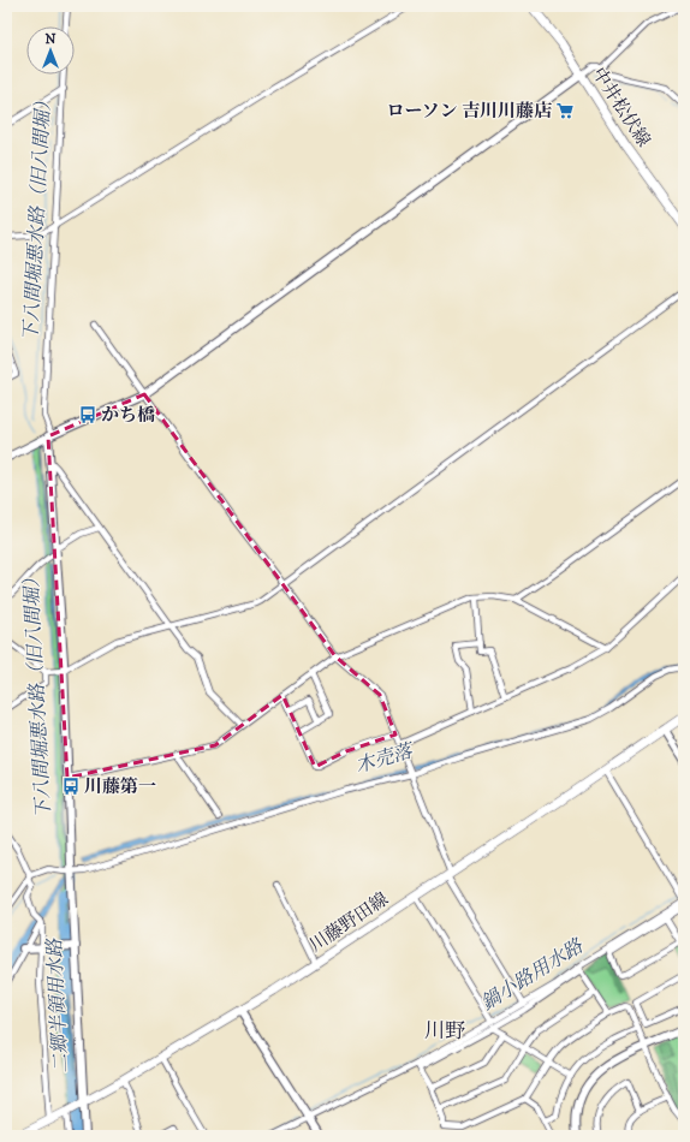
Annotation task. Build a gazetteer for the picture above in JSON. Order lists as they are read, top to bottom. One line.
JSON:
{"streets":{"main road":["中井松伏線","川藤野田線"]},"districts":["川野"],"water":["下八間堀悪水路（旧八間堀）","木売落","鍋小路用水路","二郷半領用水路"],"places":{"supermarket":["ローソン 吉川川藤店"],"bus stop":["かち橋","川藤第一"]},"north":"top"}
